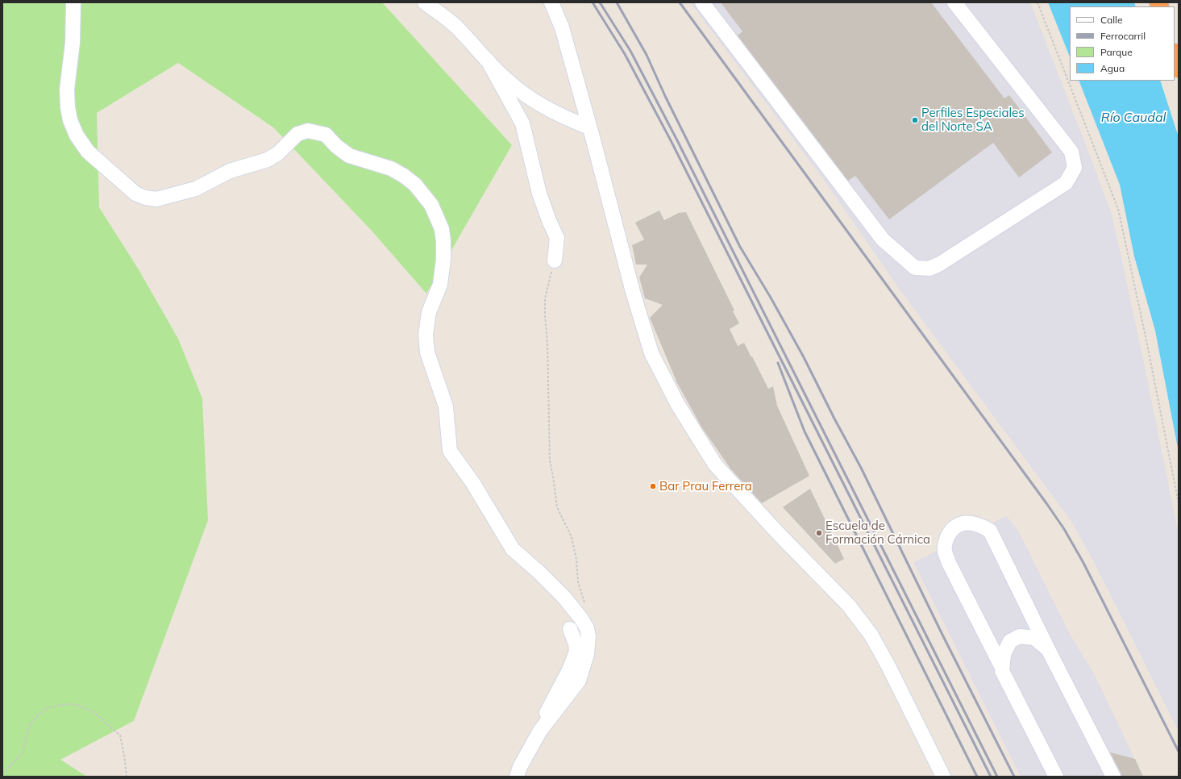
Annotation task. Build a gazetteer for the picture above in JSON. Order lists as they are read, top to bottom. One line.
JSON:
{"water":["Río Caudal"],"places":["Perfiles Especiales del Norte SA","Bar Prau Ferrera","Escuela de Formación Cárnica"],"legend":["Calle","Ferrocarril","Parque","Agua"]}
